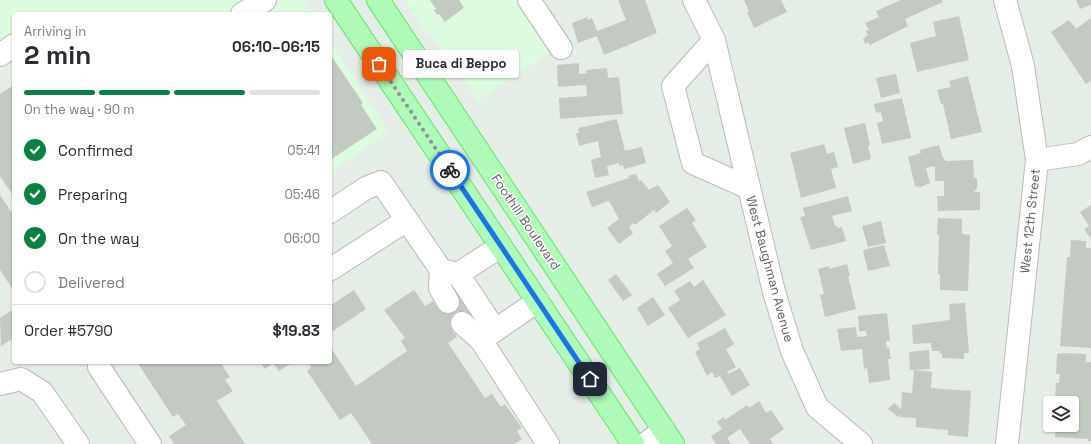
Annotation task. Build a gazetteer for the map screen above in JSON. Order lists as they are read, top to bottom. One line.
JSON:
{"streets":{"main road":["Foothill Boulevard"],"street":["West 12th Street","West Baughman Avenue"]},"places":["Buca di Beppo"],"page":{"heading":["2 min","Arriving in","06:10–06:15"],"panel":["Order #5790","$19.83"],"bubble":"Buca di Beppo","bar":"On the way · 90 m","list":[["Confirmed","05:41"],["Preparing","05:46"],["On the way","06:00"],"Delivered"]}}
